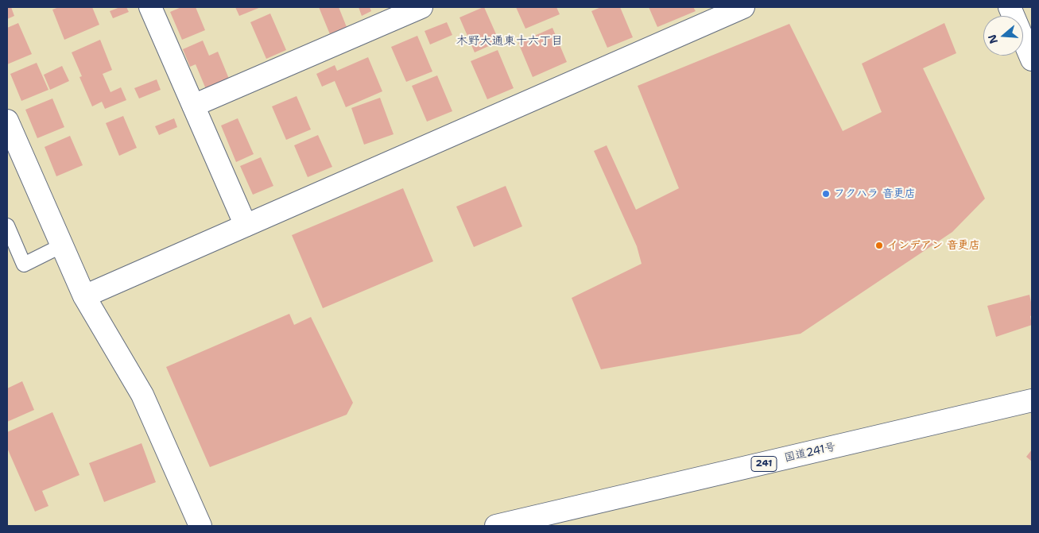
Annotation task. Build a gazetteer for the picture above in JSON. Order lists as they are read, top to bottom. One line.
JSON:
{"streets":{"main road":["国道241号","241"]},"districts":["木野大通東十六丁目"],"places":["フクハラ 音更店","インデアン 音更店"],"north":"left"}
